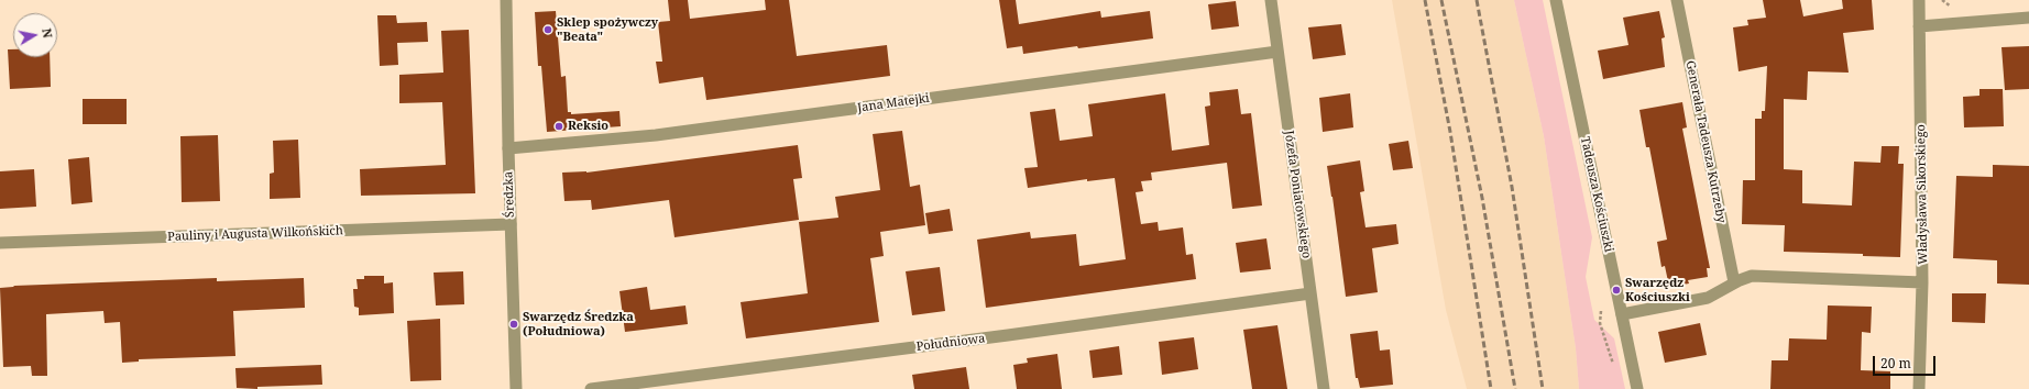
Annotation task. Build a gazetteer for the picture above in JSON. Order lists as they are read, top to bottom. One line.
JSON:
{"streets":{"street":["Jana Matejki","Generała Tadeusza Kutrzeby","Średzka","Józefa Poniatowskiego","Tadeusza Kościuszki","Władysława Sikorskiego","Pauliny i Augusta Wilkońskich","Południowa"]},"crossings":[["Jana Matejki","Średzka"],["Jana Matejki","Józefa Poniatowskiego"],["Średzka","Pauliny i Augusta Wilkońskich"],["Józefa Poniatowskiego","Południowa"]],"places":["Sklep spożywczy \"Beata\"","Reksio","Swarzędz Kościuszki","Swarzędz Średzka (Południowa)"],"scale_bar":"20 m","north":"right"}
